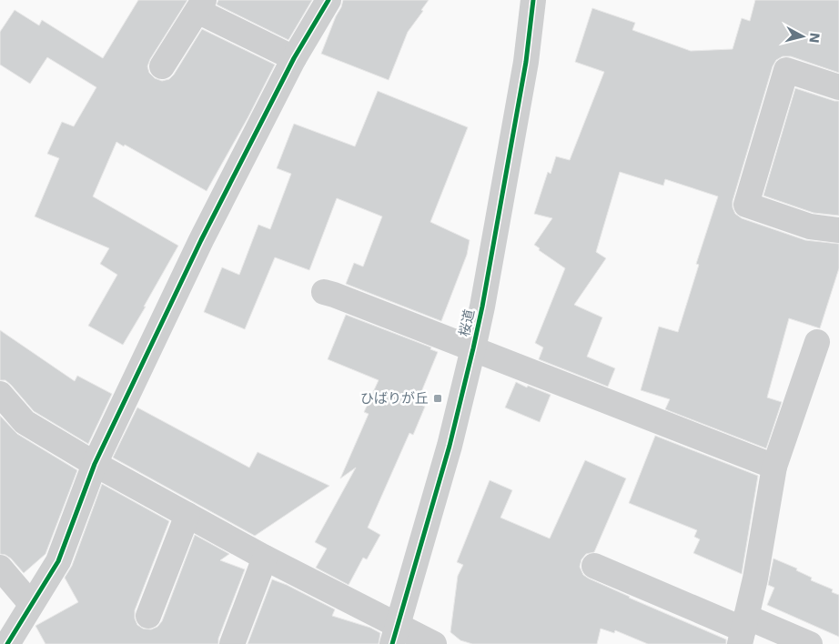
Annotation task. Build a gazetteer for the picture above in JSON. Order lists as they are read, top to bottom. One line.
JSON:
{"streets":{"street":["桜道"]},"places":{"transit":["ひばりが丘"]},"north":"right"}
